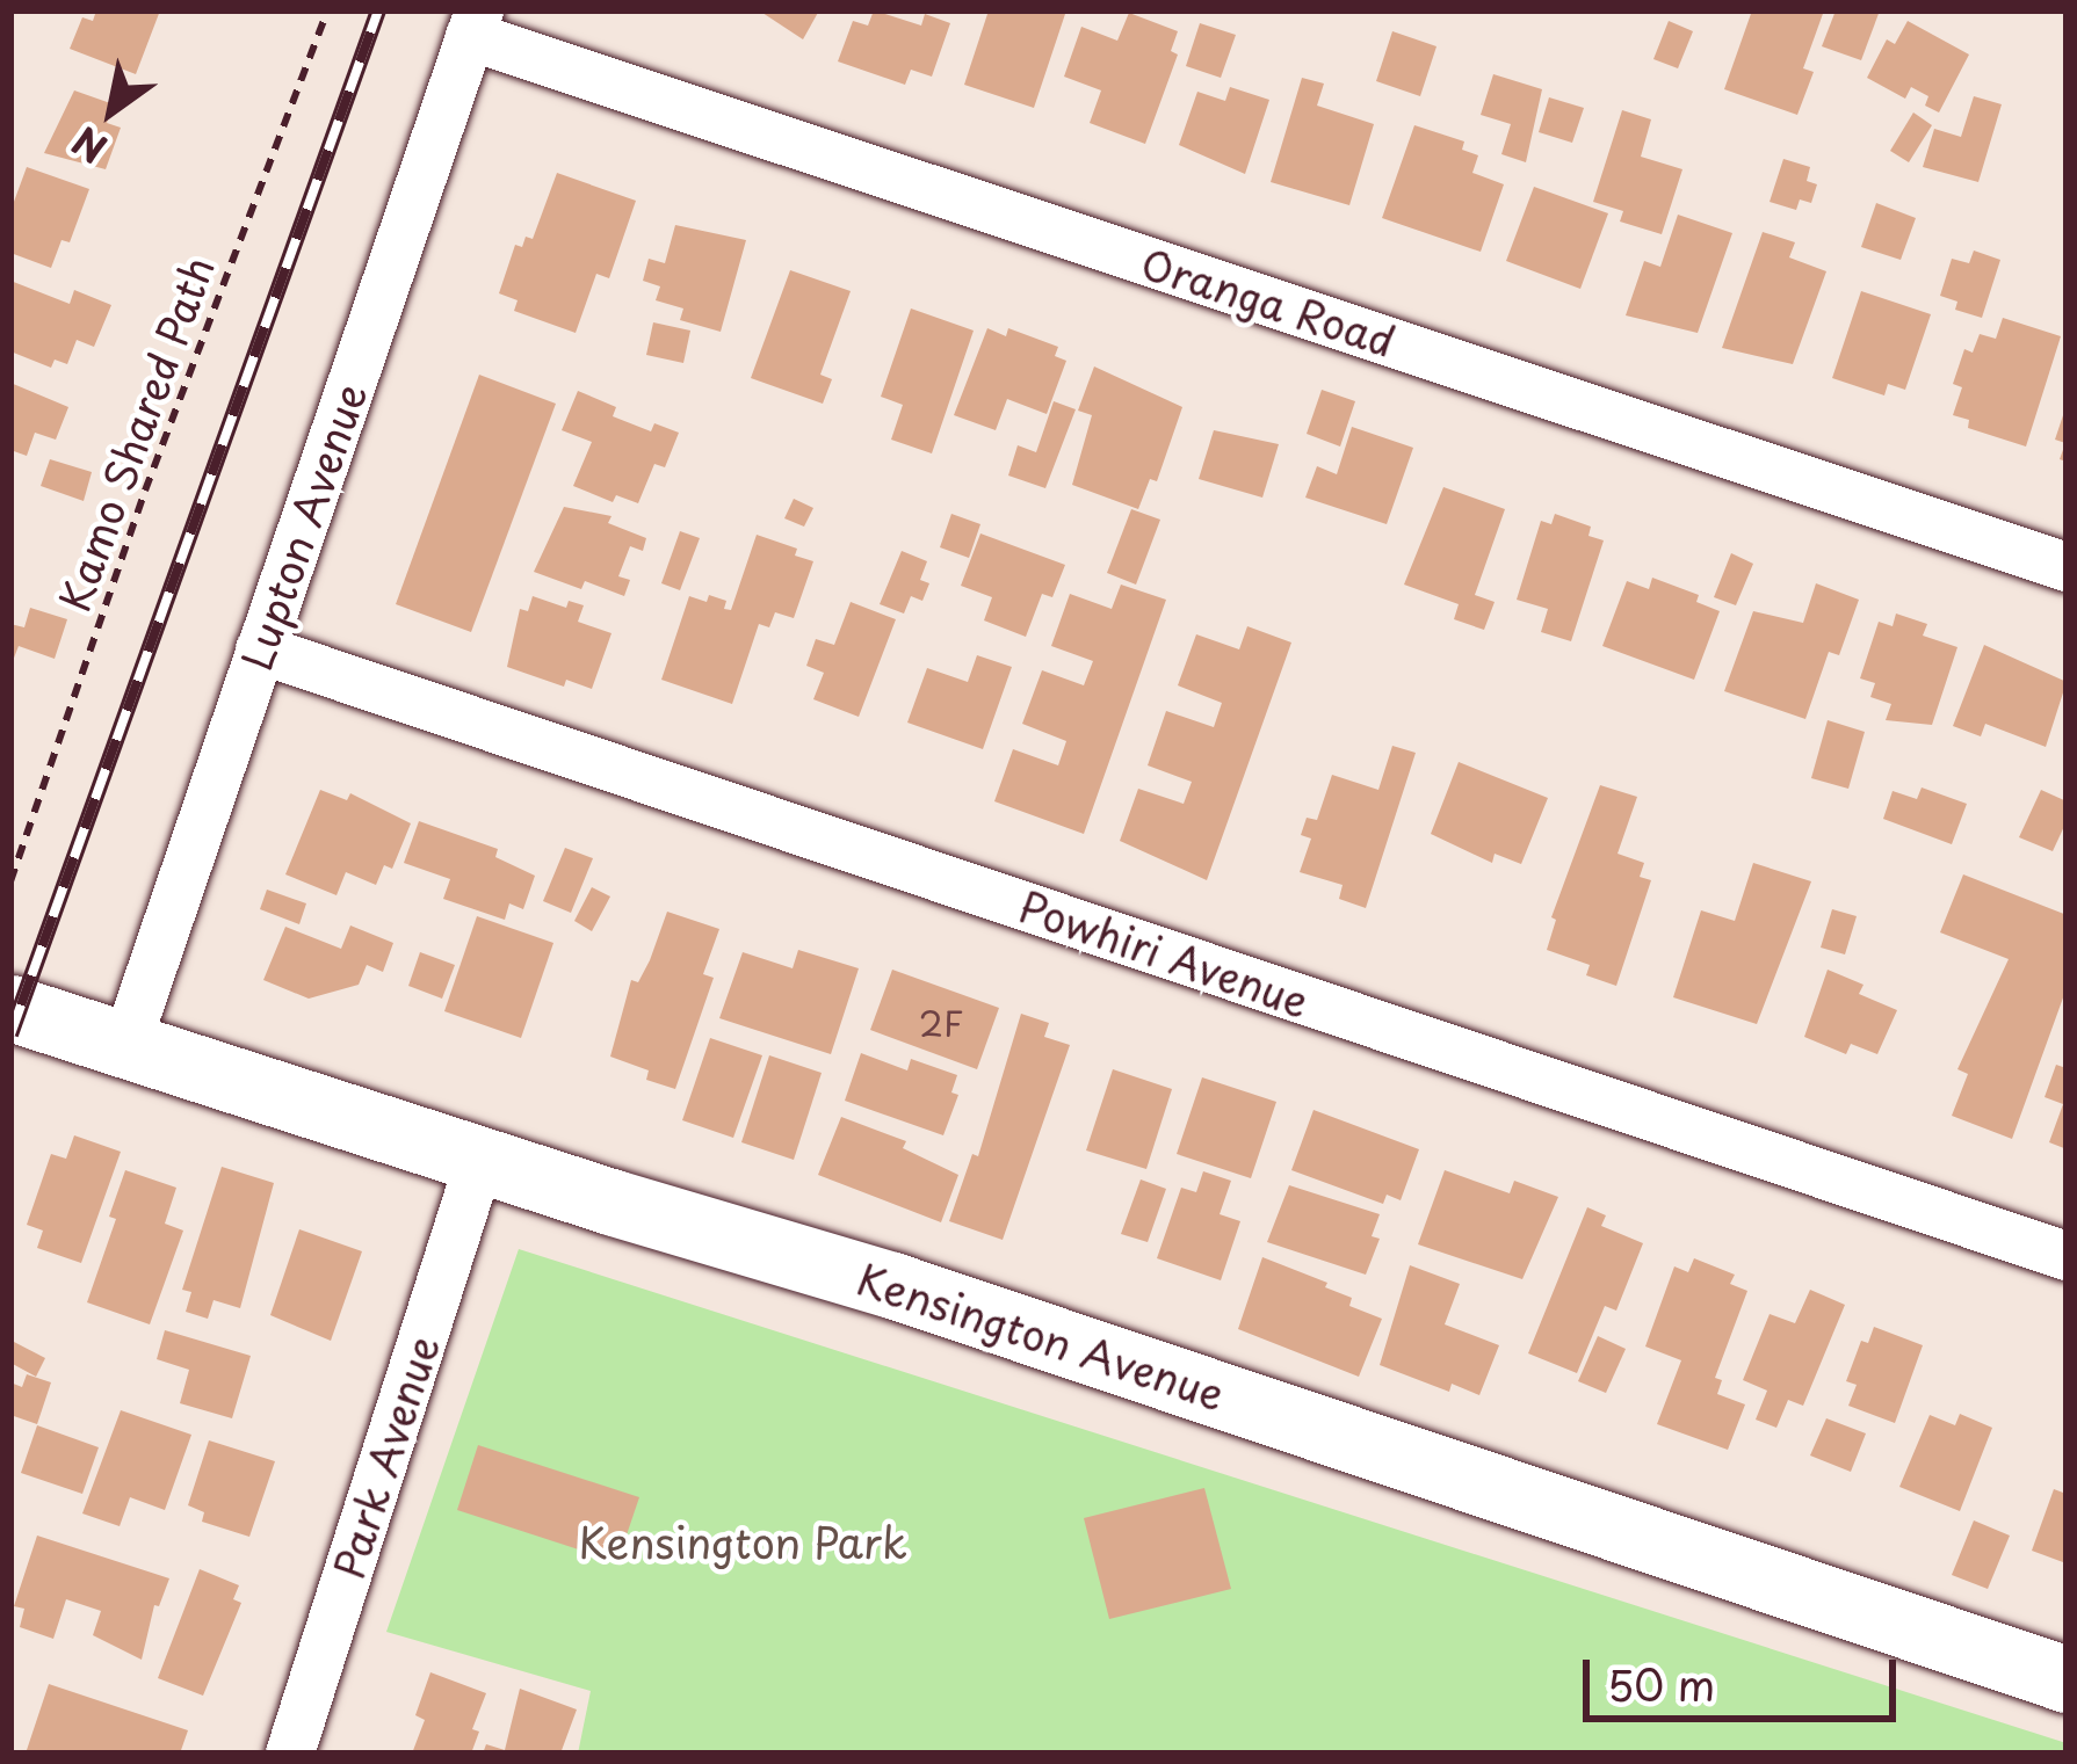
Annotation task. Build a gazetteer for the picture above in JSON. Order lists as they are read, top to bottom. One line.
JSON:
{"streets":{"main road":["Kensington Avenue"],"street":["Oranga Road","Lupton Avenue","Powhiri Avenue","Park Avenue"],"path":["Kamo Shared Path"]},"crossings":[["Oranga Road","Lupton Avenue"],["Lupton Avenue","Powhiri Avenue"],["Lupton Avenue","Kensington Avenue"],["Kensington Avenue","Park Avenue"]],"parks":["Kensington Park"],"house_numbers":["2F"],"scale_bar":"50 m","north":"bottom left"}
